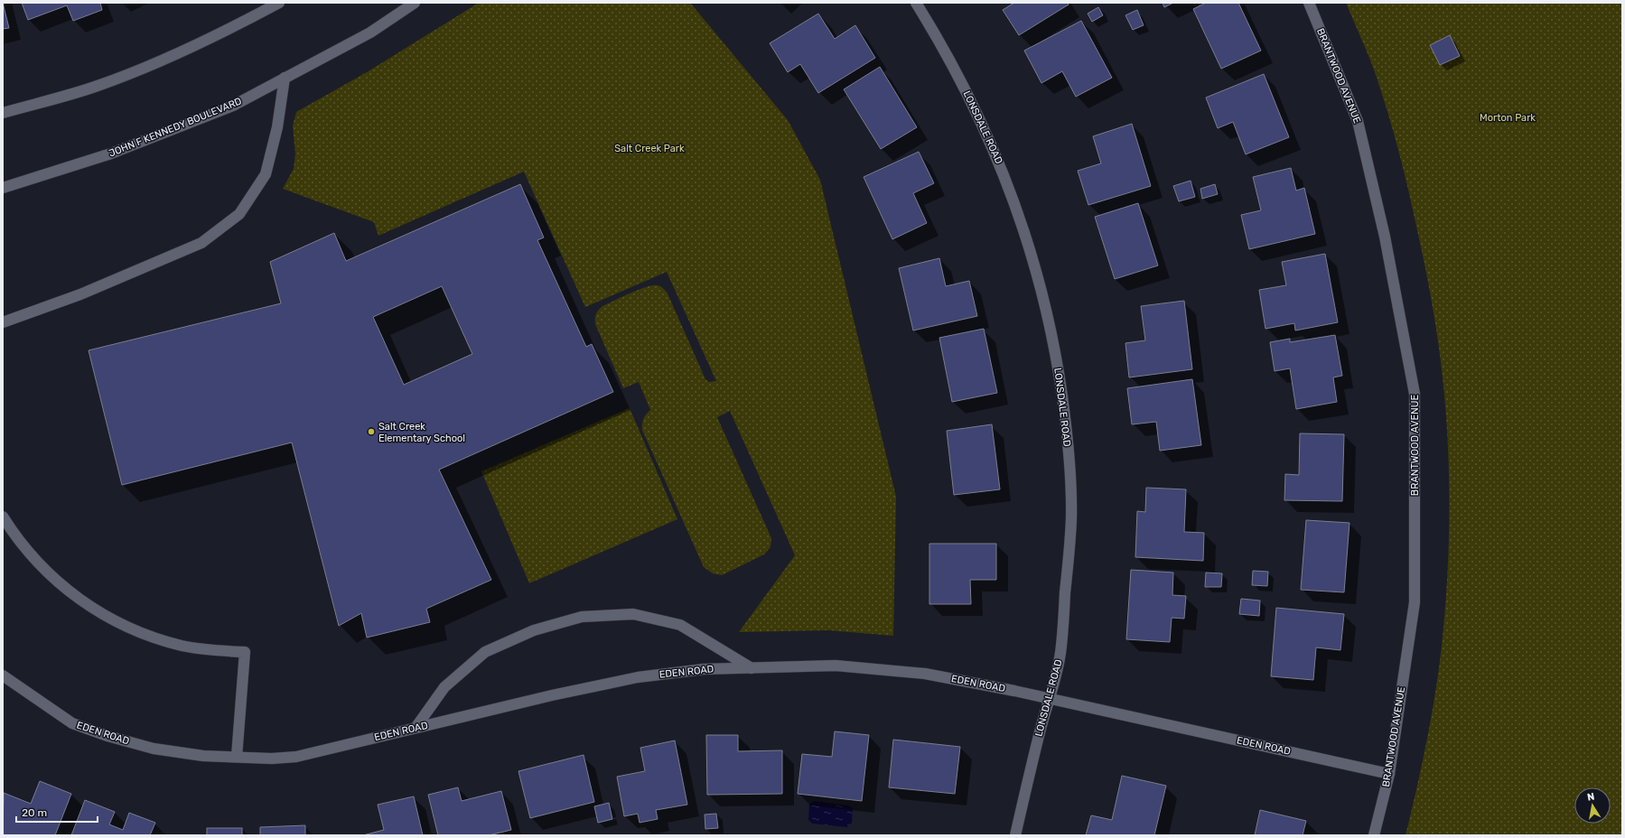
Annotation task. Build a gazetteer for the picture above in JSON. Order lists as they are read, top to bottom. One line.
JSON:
{"streets":{"street":["BRANTWOOD AVENUE","JOHN F KENNEDY BOULEVARD","LONSDALE ROAD","EDEN ROAD"]},"crossings":[["BRANTWOOD AVENUE","EDEN ROAD"],["LONSDALE ROAD","EDEN ROAD"]],"parks":["Morton Park","Salt Creek Park"],"places":["Salt Creek Elementary School"],"scale_bar":"20 m","north":"top"}
